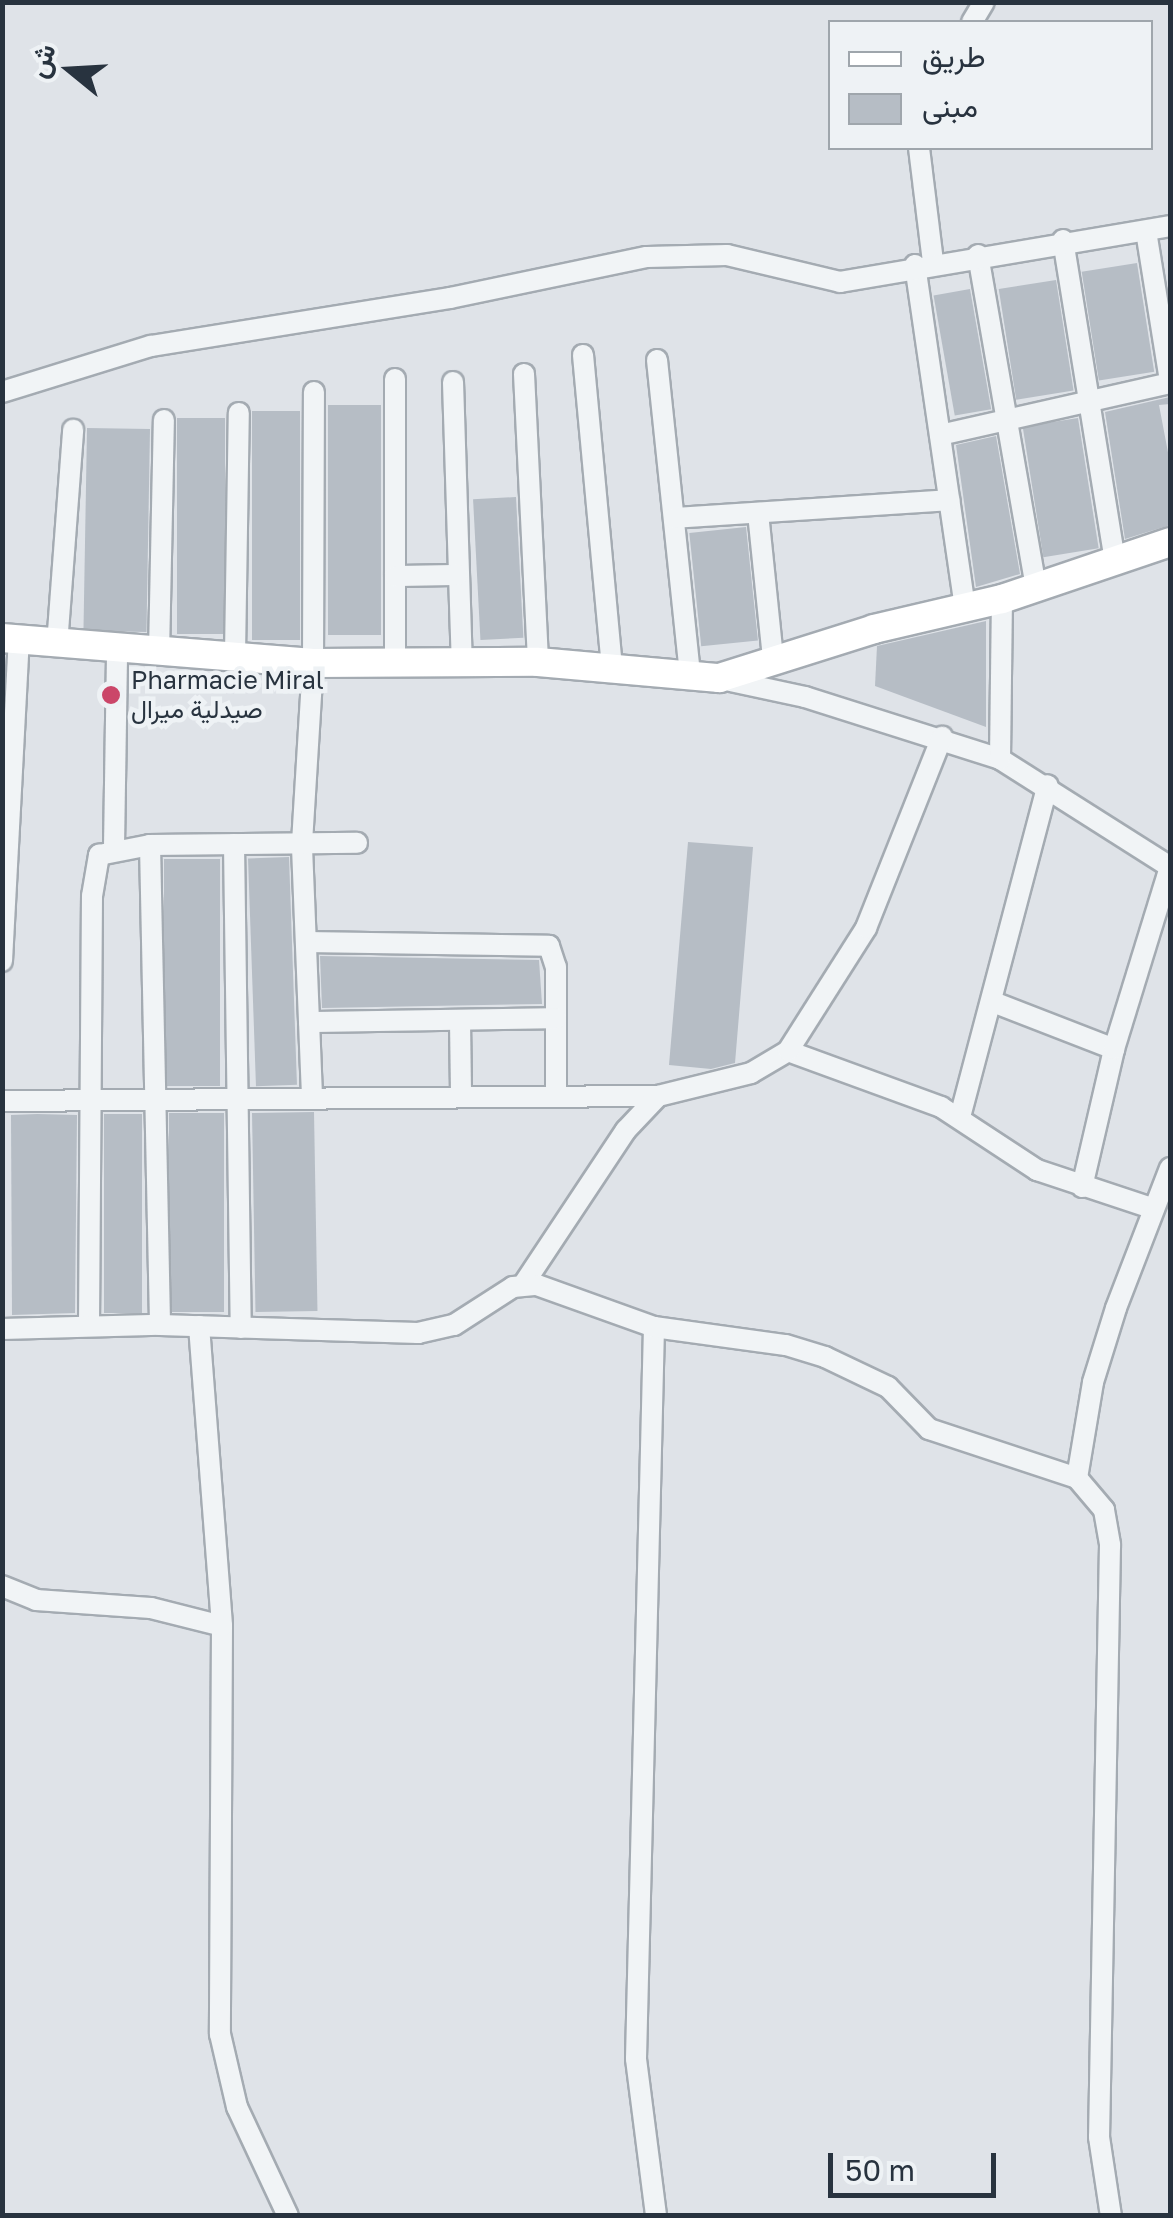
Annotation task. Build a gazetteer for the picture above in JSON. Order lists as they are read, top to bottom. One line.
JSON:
{"places":["Pharmacie Miral صيدلية ميرال"],"legend":["طريق","مبنى"],"scale_bar":"50 m","north":"left"}
